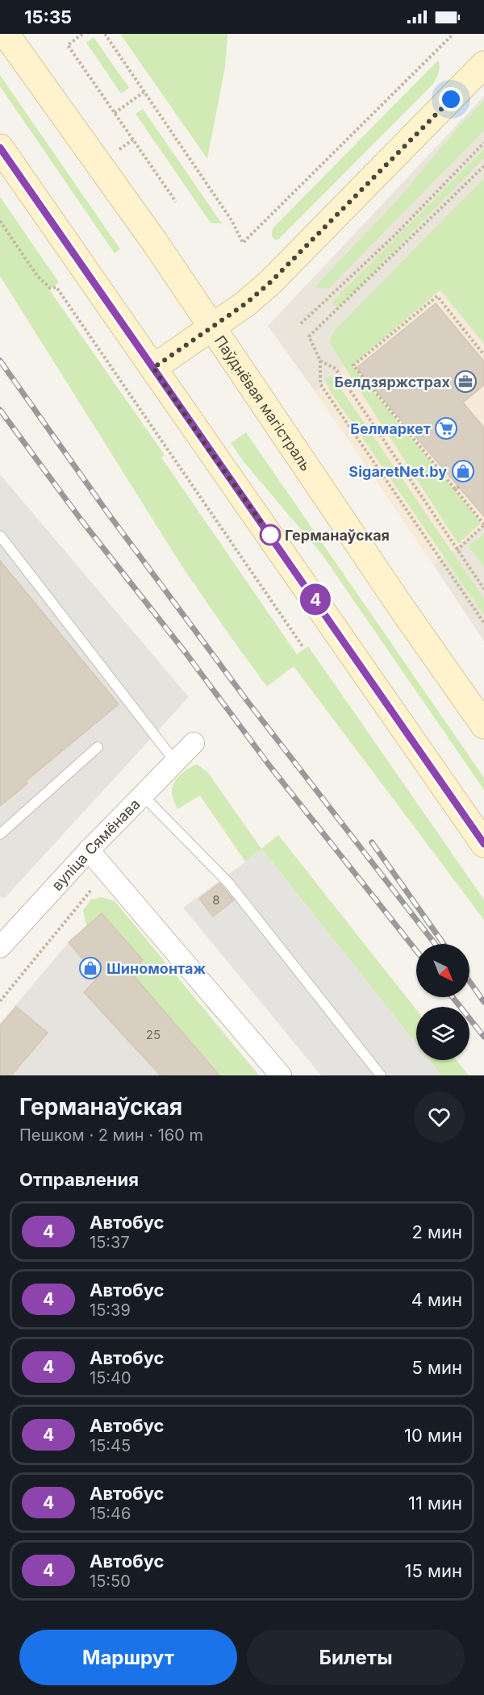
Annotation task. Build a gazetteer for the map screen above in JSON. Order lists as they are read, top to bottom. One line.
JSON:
{"streets":{"main road":["Паўднёвая магістраль"],"street":["вуліца Сямёнава"]},"places":{"office":["Белдзяржстрах"],"supermarket":["Белмаркет"],"shop":["SigaretNet.by","Шиномонтаж"],"other":["Германаўская"]},"lines":["bus line 4"],"house_numbers":["8","25"],"north":"bottom right","page":{"status":"15:35","on_map":"4","heading":[["Германаўская","Пешком · 2 мин · 160 m"],"Отправления"],"list":[{"mark":"4","name":"Автобус","note":"15:37","value":"2 мин"},{"mark":"4","name":"Автобус","note":"15:39","value":"4 мин"},{"mark":"4","name":"Автобус","note":"15:40","value":"5 мин"},{"mark":"4","name":"Автобус","note":"15:45","value":"10 мин"},{"mark":"4","name":"Автобус","note":"15:46","value":"11 мин"},{"mark":"4","name":"Автобус","note":"15:50","value":"15 мин"}],"buttons":["Маршрут","Билеты"]}}
